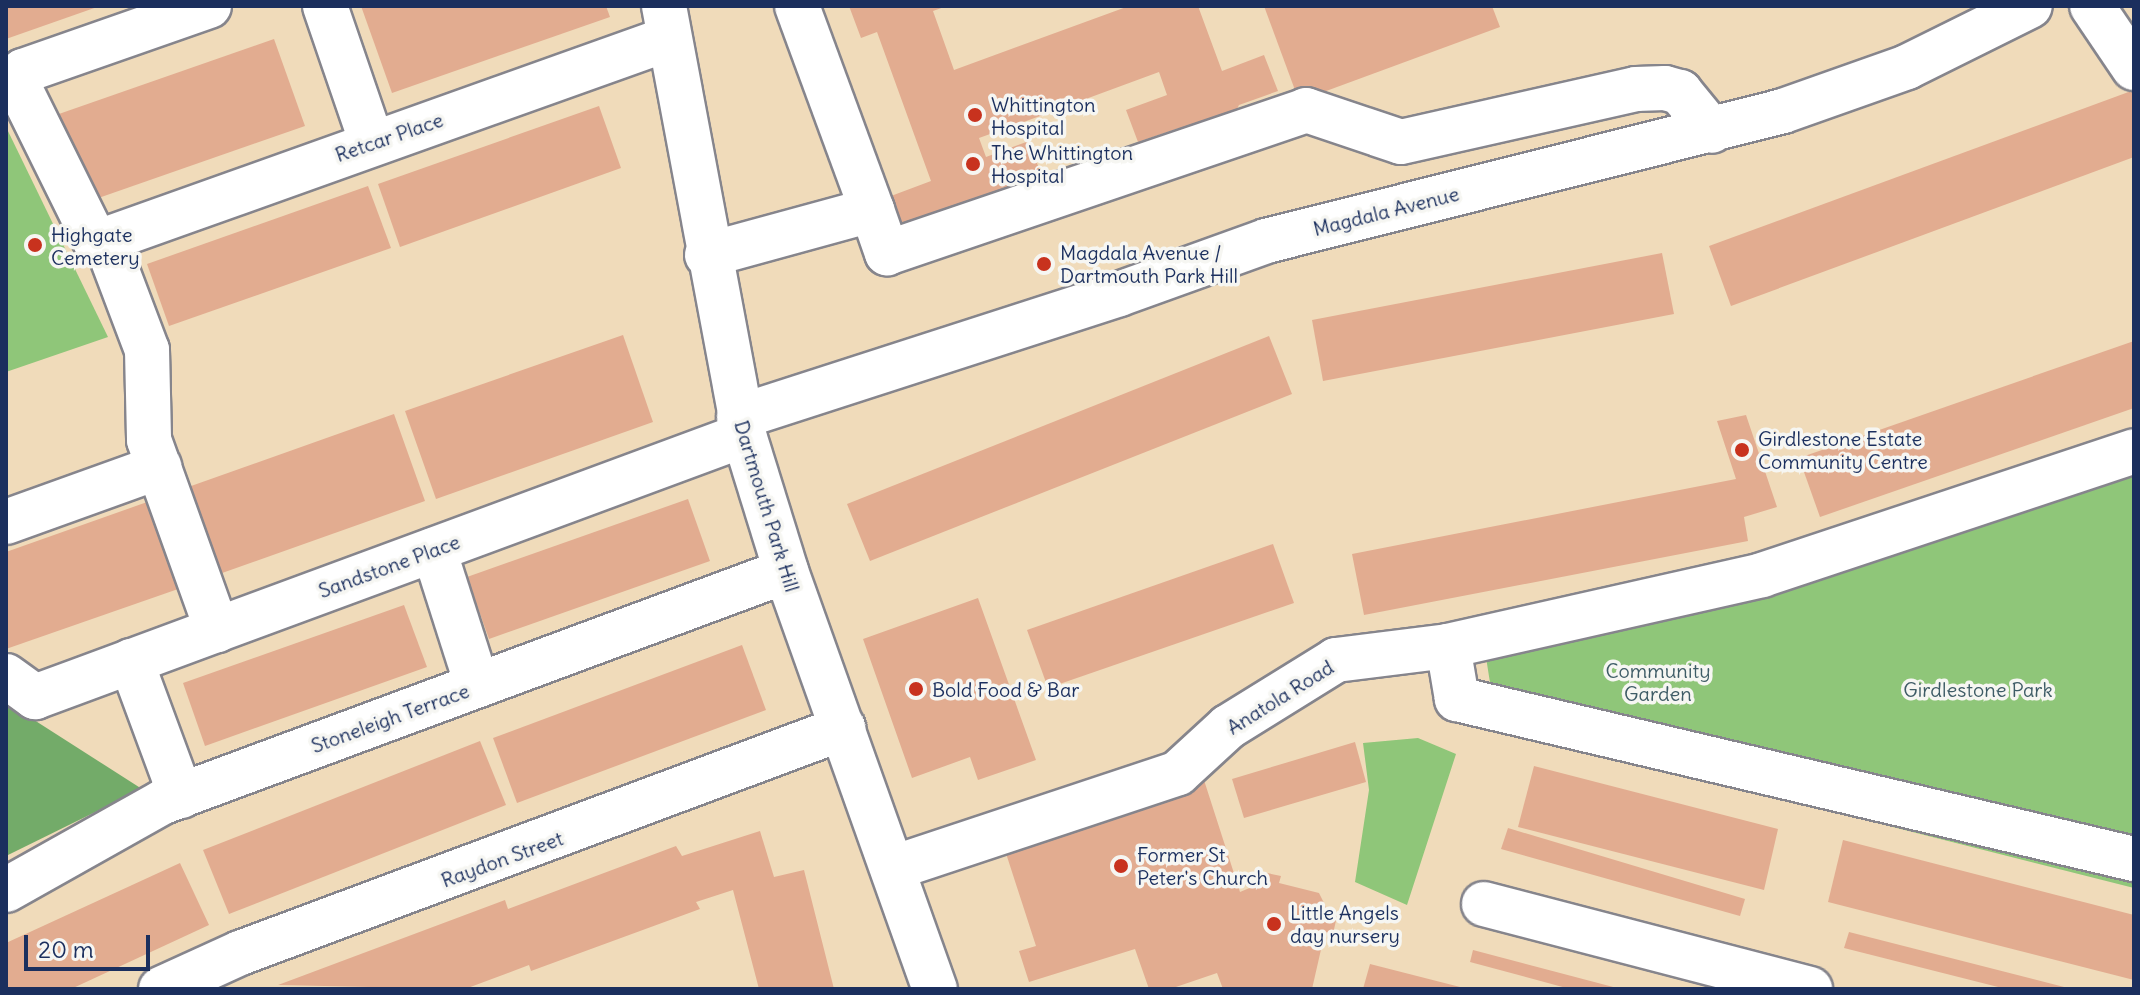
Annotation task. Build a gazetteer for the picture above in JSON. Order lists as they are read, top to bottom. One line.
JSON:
{"streets":{"street":["Retcar Place","Magdala Avenue","Dartmouth Park Hill","Sandstone Place","Anatola Road","Stoneleigh Terrace","Raydon Street"]},"crossings":[["Retcar Place","Dartmouth Park Hill"],["Magdala Avenue","Dartmouth Park Hill"],["Magdala Avenue","Sandstone Place"],["Dartmouth Park Hill","Sandstone Place"],["Dartmouth Park Hill","Anatola Road"],["Dartmouth Park Hill","Stoneleigh Terrace"],["Dartmouth Park Hill","Raydon Street"]],"parks":["Community Garden","Girdlestone Park"],"places":["Whittington Hospital","The Whittington Hospital","Highgate Cemetery","Magdala Avenue / Dartmouth Park Hill","Girdlestone Estate Community Centre","Bold Food & Bar","Former St Peter's Church","Little Angels day nursery"],"scale_bar":"20 m"}
